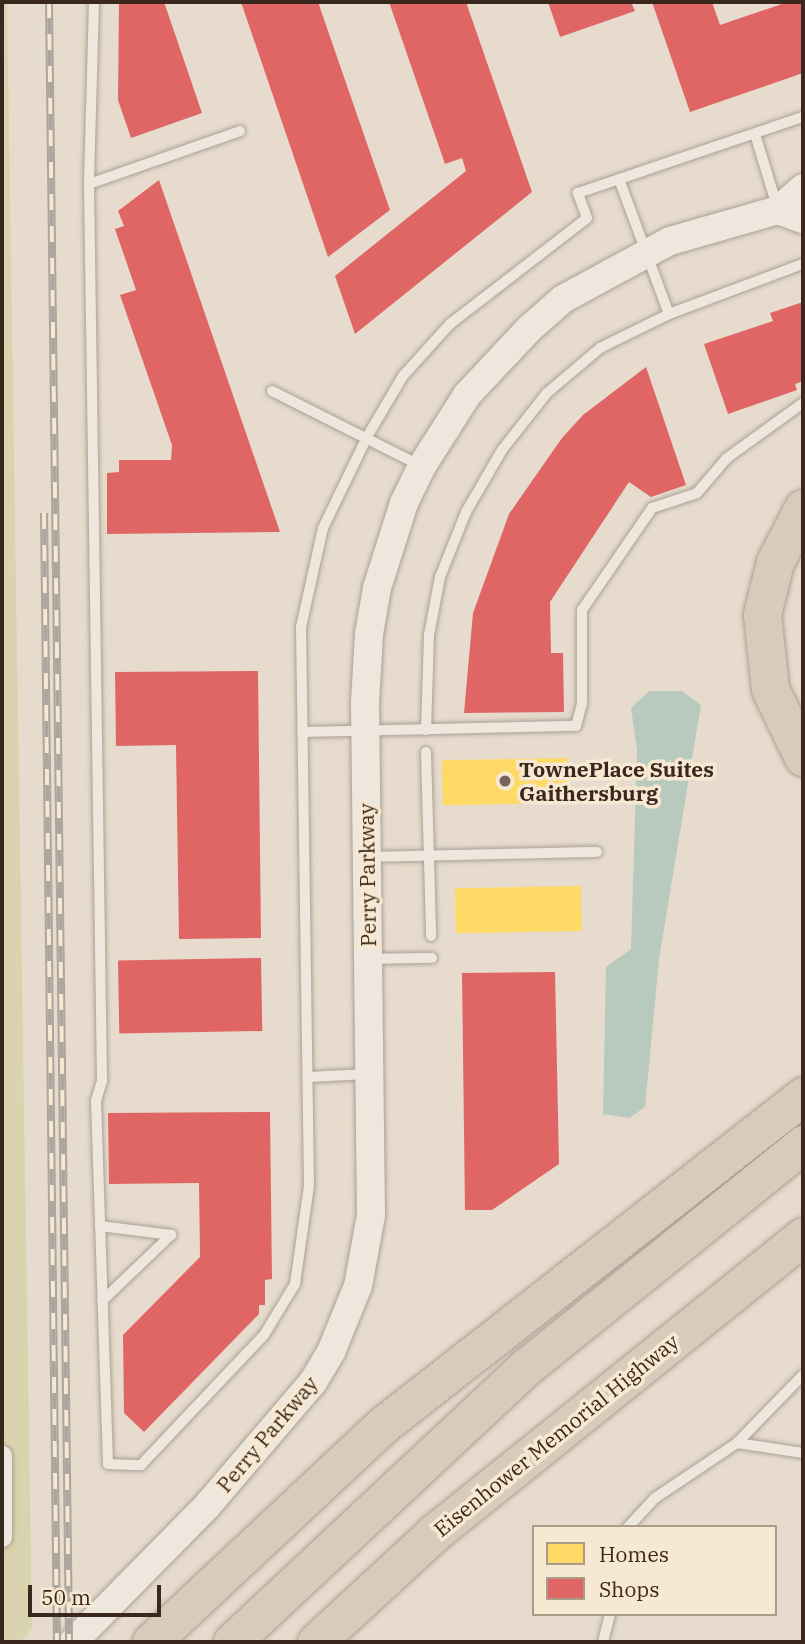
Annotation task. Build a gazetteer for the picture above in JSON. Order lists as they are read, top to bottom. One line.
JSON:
{"streets":{"highway":["Eisenhower Memorial Highway"],"street":["Perry Parkway"]},"places":["TownePlace Suites Gaithersburg"],"legend":["Homes","Shops"],"scale_bar":"50 m"}
